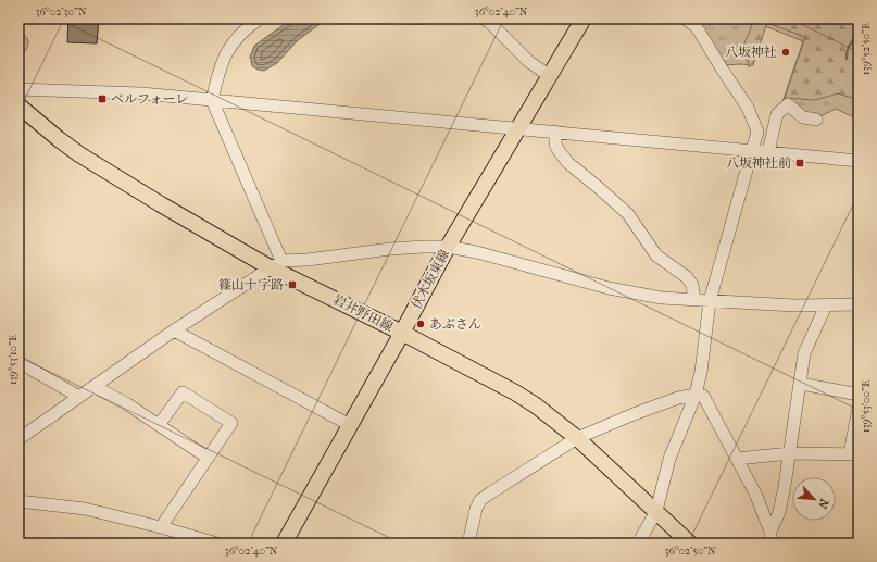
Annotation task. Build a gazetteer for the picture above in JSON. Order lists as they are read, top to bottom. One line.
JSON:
{"streets":{"main road":["伏木坂東線","岩井野田線"]},"crossings":[["伏木坂東線","岩井野田線"]],"places":{"other":["八坂神社","あぶさん"],"transit":["ベルフォーレ","八坂神社前","篠山十字路"]},"north":"bottom right","coordinates":["36°02'30\"N","36°02'40\"N","139°52'50\"E","139°53'10\"E","139°53'00\"E","36°02'50\"N"]}
